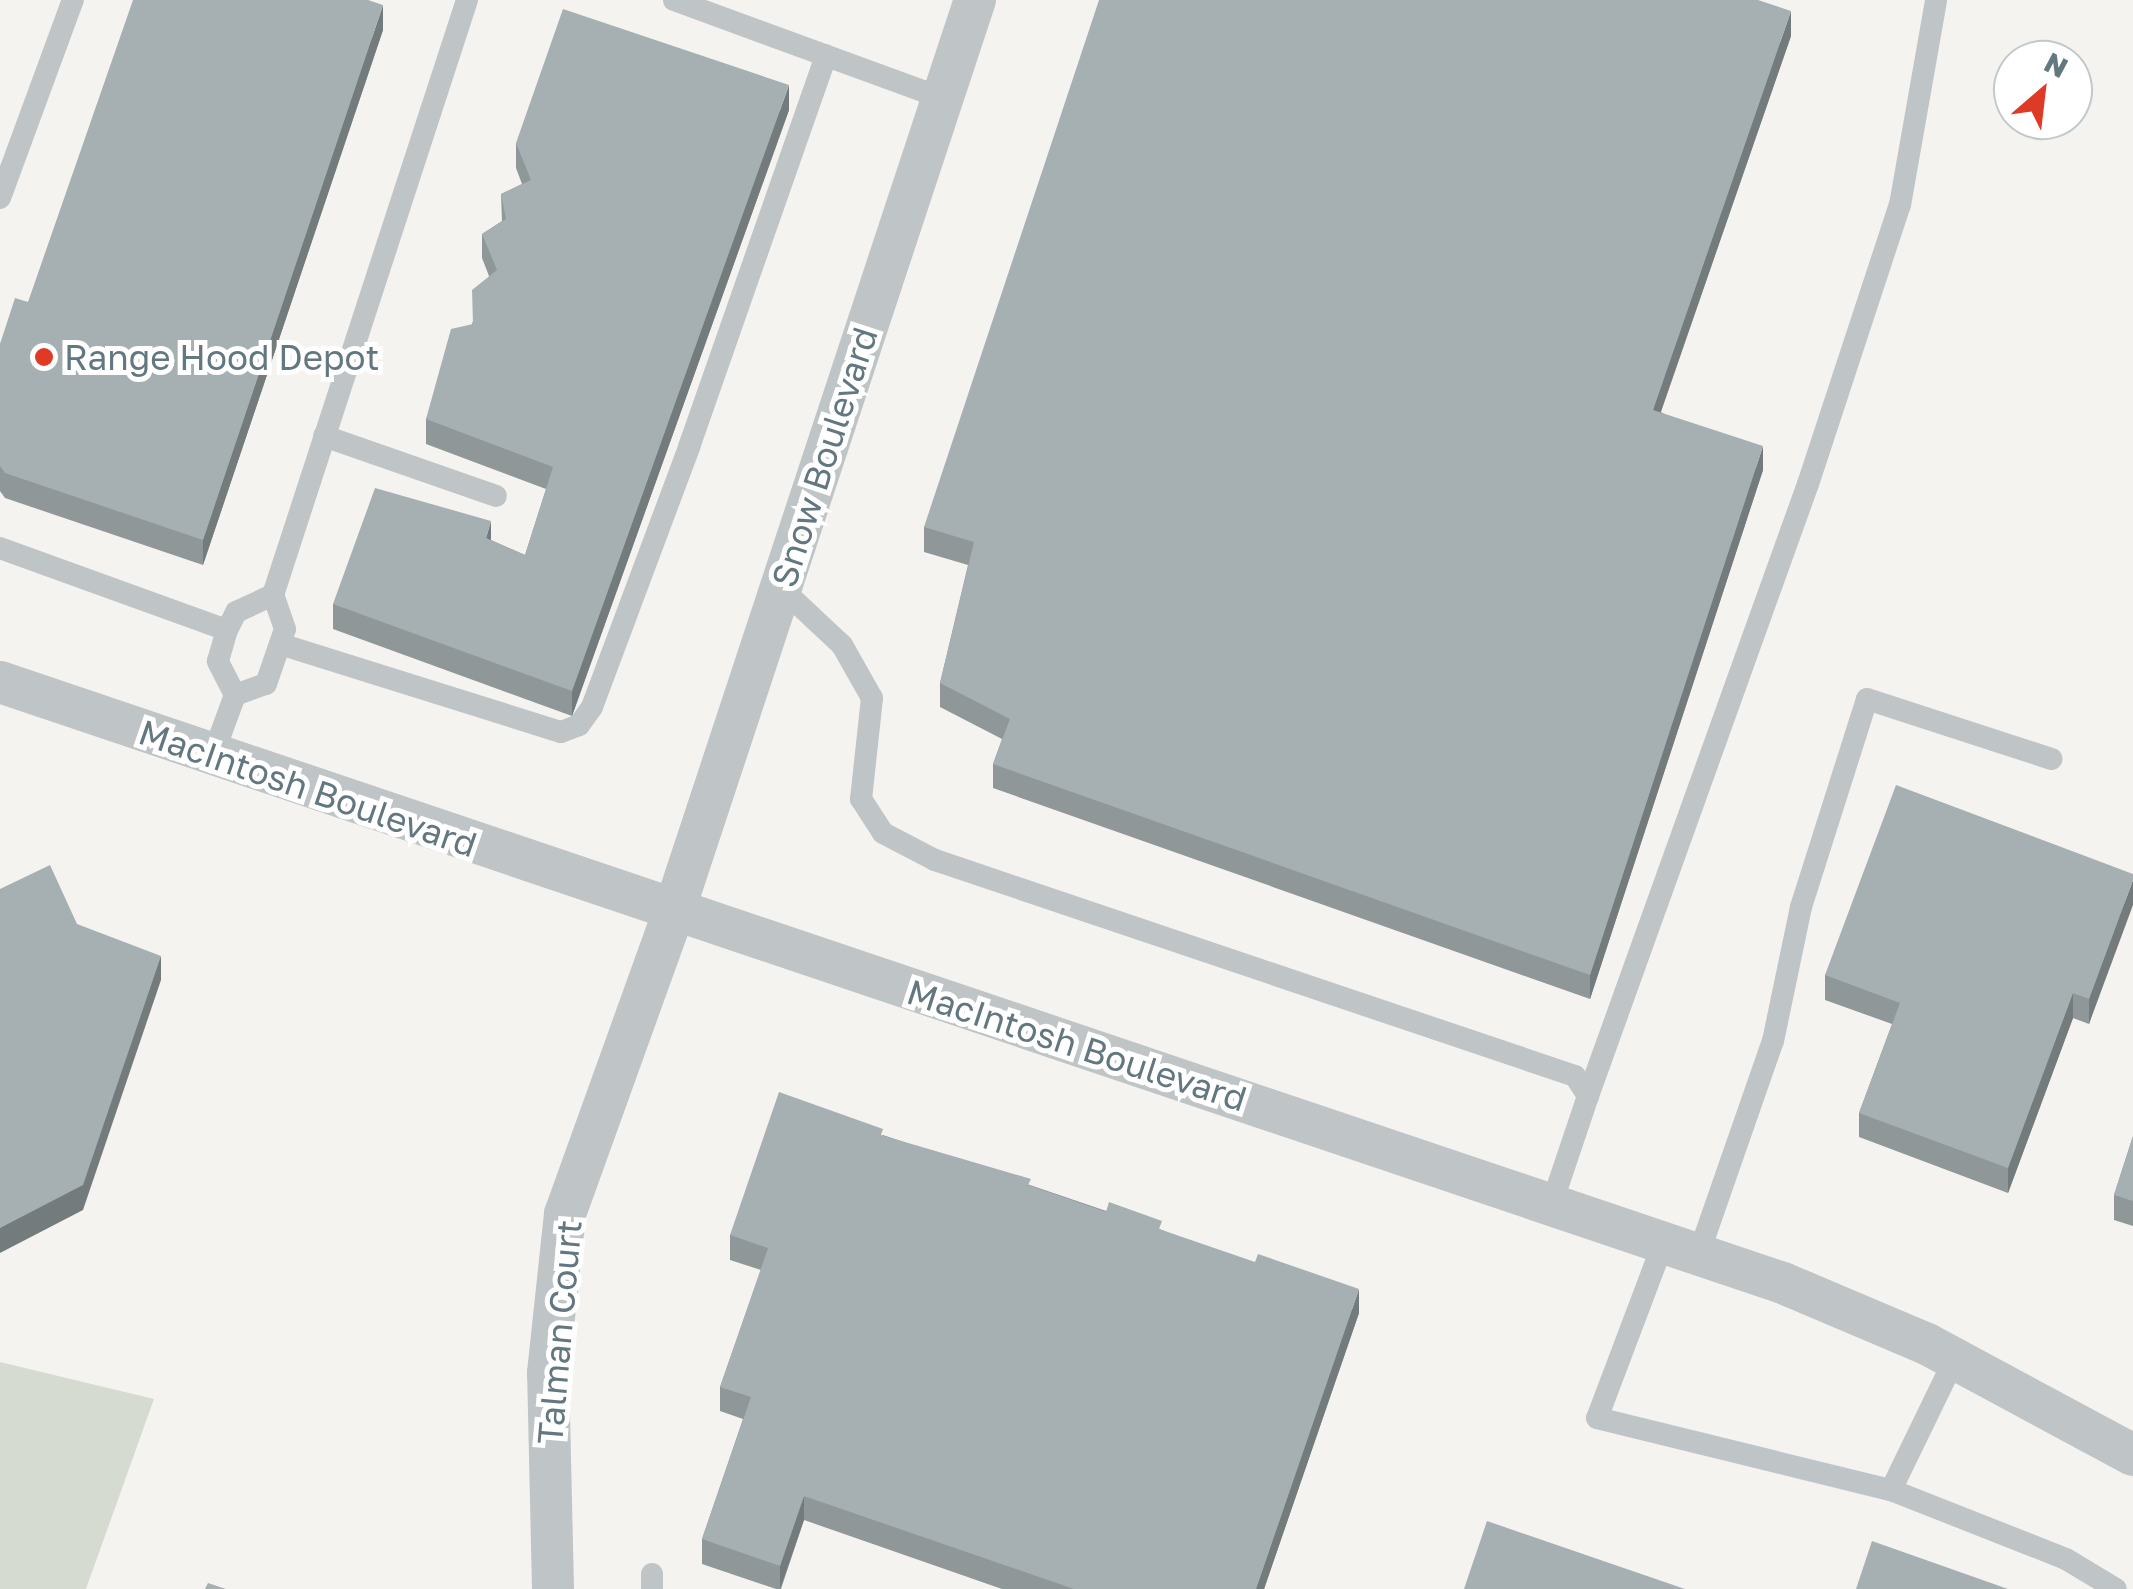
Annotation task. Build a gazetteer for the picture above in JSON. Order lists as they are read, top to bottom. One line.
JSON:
{"streets":{"street":["Snow Boulevard","MacIntosh Boulevard","Talman Court"]},"crossings":[["Snow Boulevard","MacIntosh Boulevard"],["Snow Boulevard","Talman Court"],["MacIntosh Boulevard","Talman Court"]],"places":["Range Hood Depot"],"north":"top right"}
